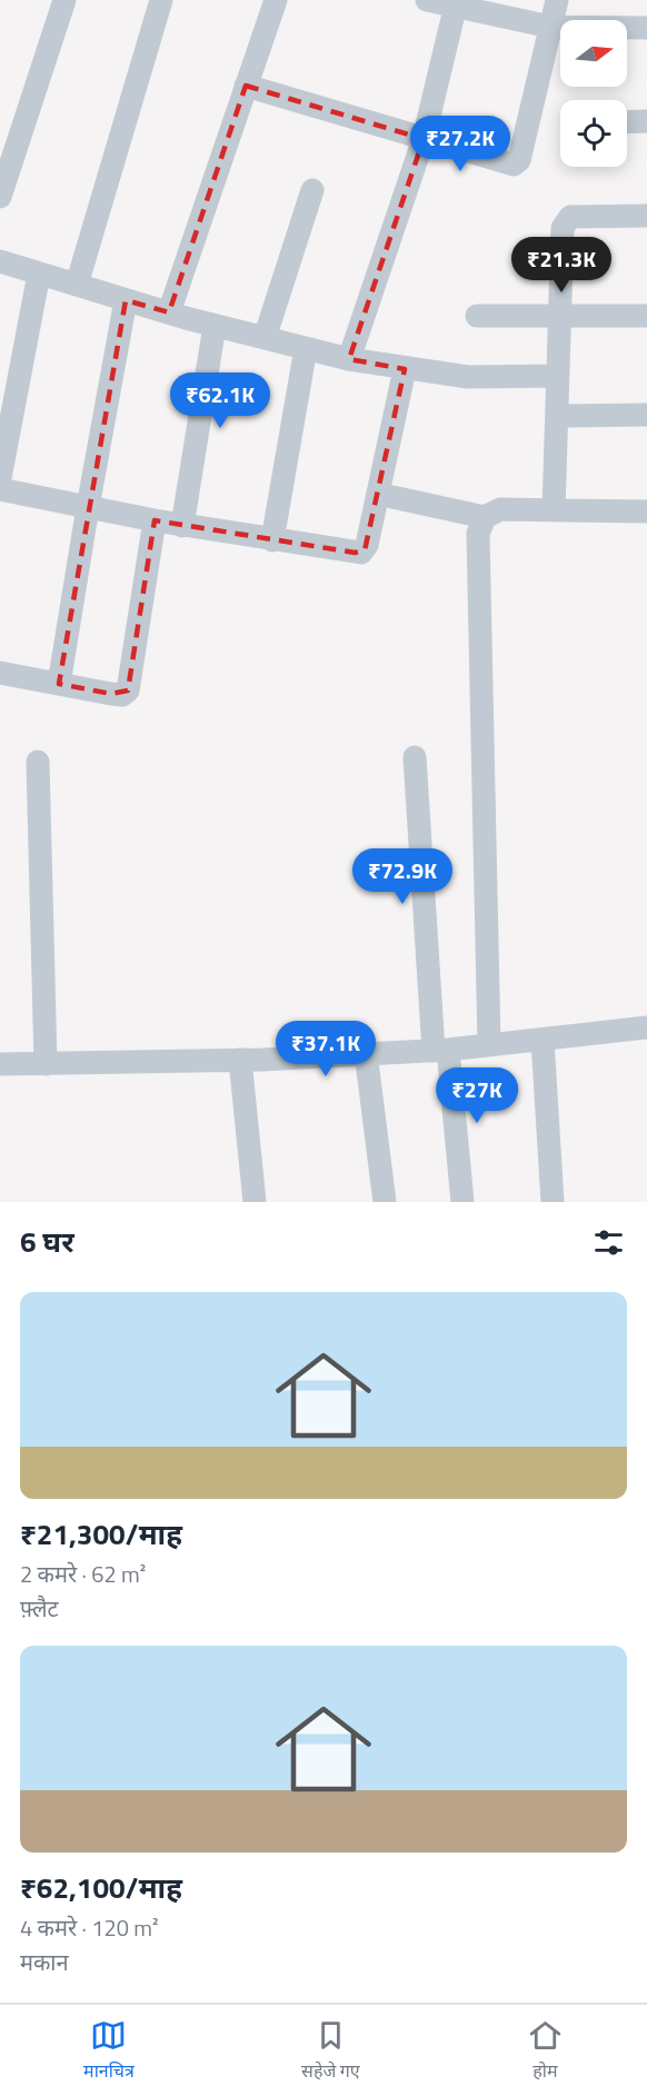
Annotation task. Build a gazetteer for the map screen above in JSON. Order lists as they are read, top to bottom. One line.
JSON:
{"north":"right","page":{"price":["₹27.2K","₹21.3K","₹62.1K","₹72.9K","₹37.1K","₹27K"],"heading":"6 घर","list":[{"name":"₹21,300/माह","note":"2 कमरे · 62 m² · फ़्लैट"},{"name":"₹62,100/माह","note":"4 कमरे · 120 m² · मकान"}],"tabs":["मानचित्र","सहेजे गए","होम"]}}
